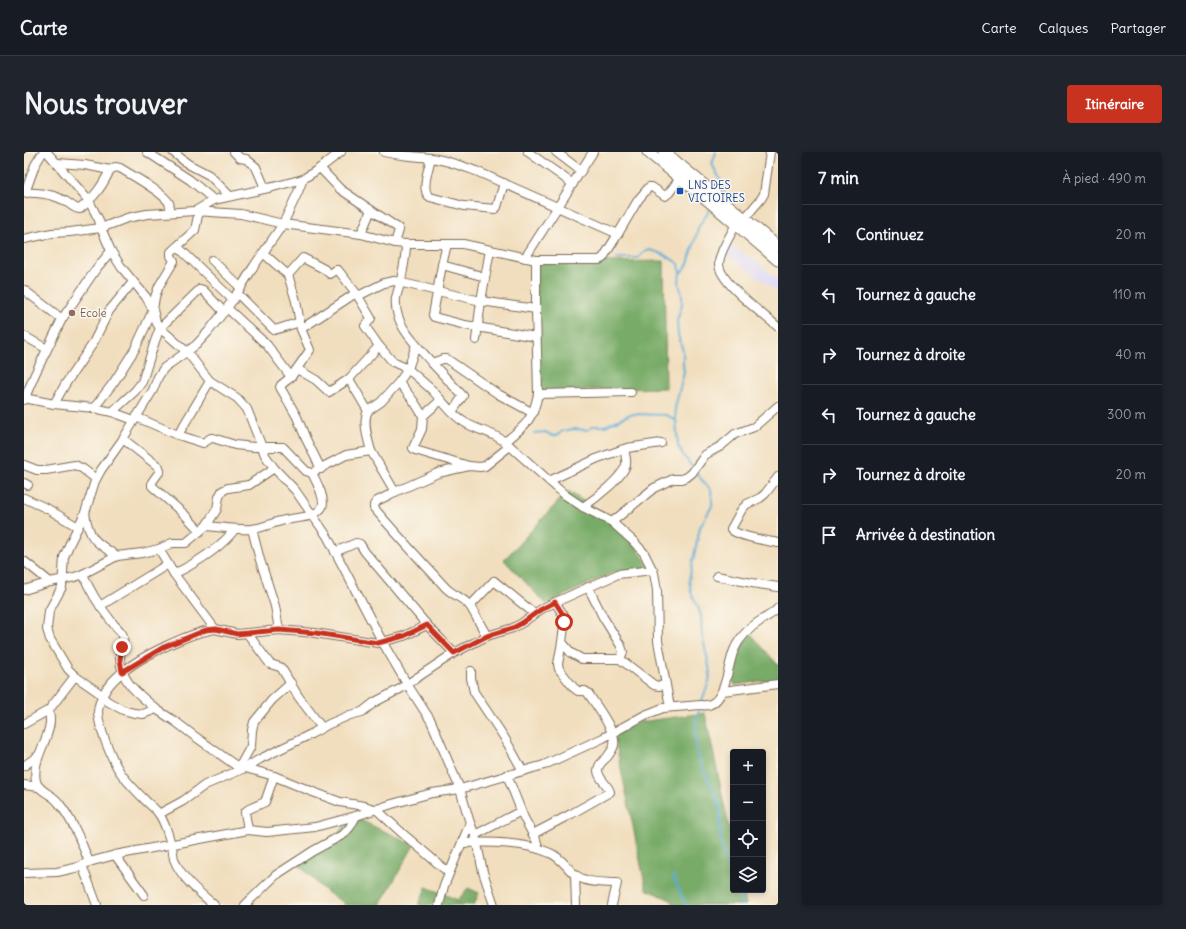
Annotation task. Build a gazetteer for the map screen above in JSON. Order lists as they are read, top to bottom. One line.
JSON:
{"places":{"transit":["LNS DES VICTOIRES"],"other":["Ecole"]},"page":{"header":"Carte","nav":["Carte","Calques","Partager"],"buttons":"Itinéraire","title":"Nous trouver","heading":["7 min","À pied · 490 m"],"list":[["Continuez","20 m"],["Tournez à gauche","110 m"],["Tournez à droite","40 m"],["Tournez à gauche","300 m"],["Tournez à droite","20 m"],"Arrivée à destination"],"map_buttons":["+","−"]}}
